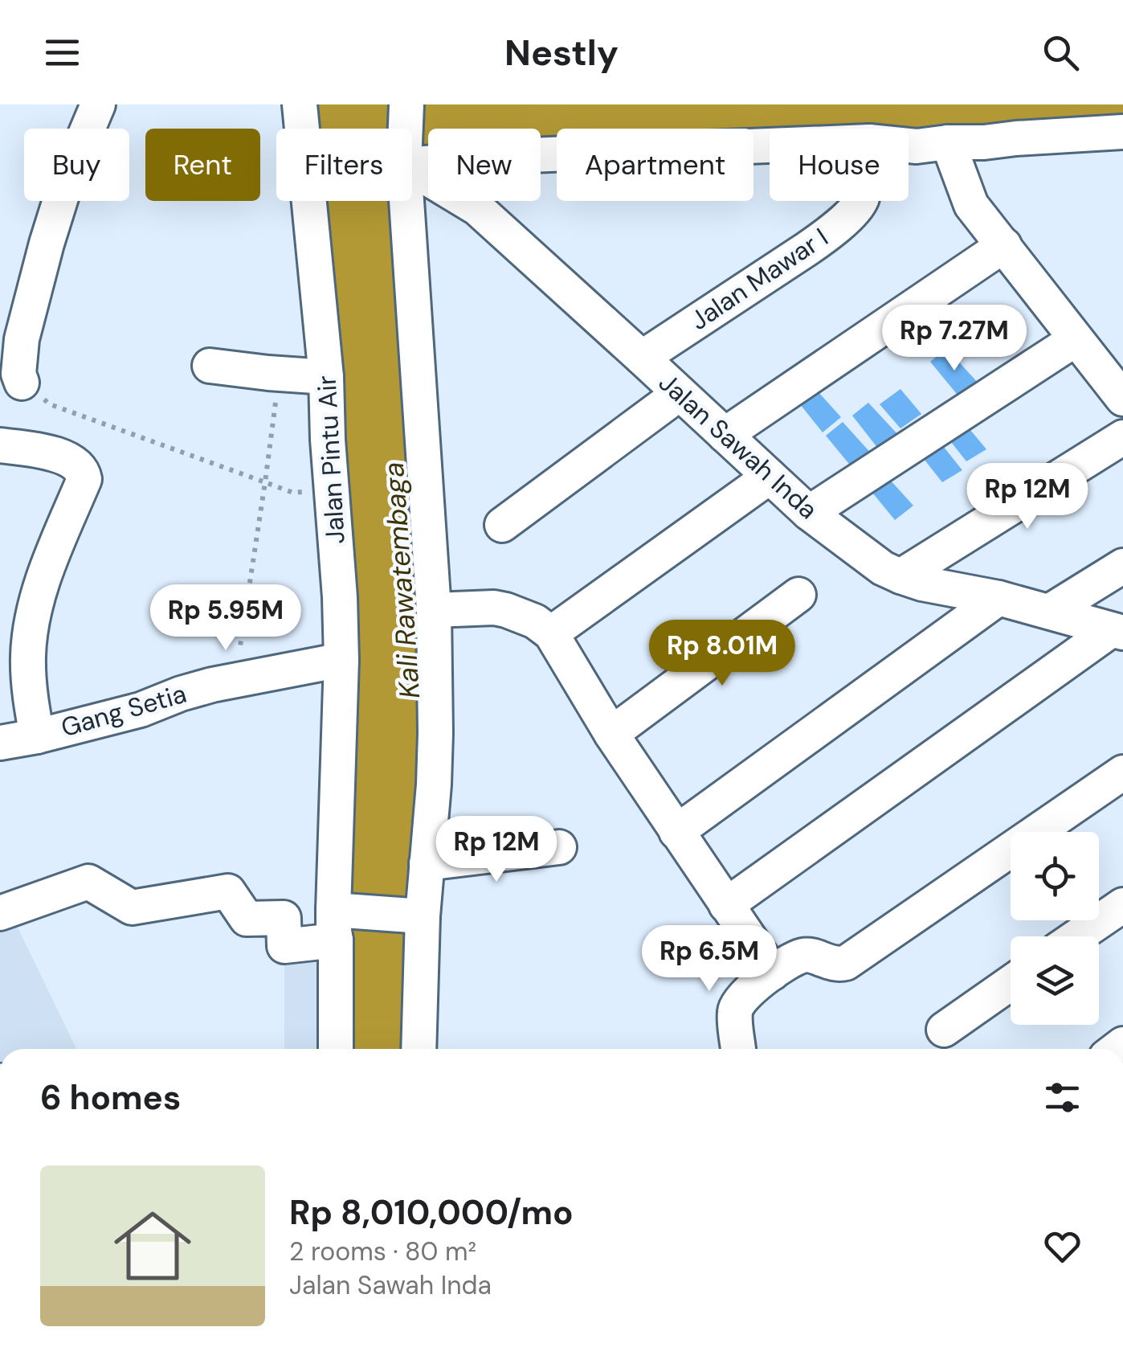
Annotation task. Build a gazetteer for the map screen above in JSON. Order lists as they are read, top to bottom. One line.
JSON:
{"streets":{"street":["Jalan Mawar I","Jalan Sawah Inda","Jalan Pintu Air","Gang Setia"]},"crossings":[["Jalan Mawar I","Jalan Sawah Inda"],["Jalan Pintu Air","Gang Setia"]],"water":["Kali Rawatembaga"],"page":{"header":"Nestly","chip":["Buy","Rent","Filters","New","Apartment","House"],"price":["Rp 7.27M","Rp 12M","Rp 5.95M","Rp 8.01M","Rp 12M","Rp 6.5M"],"heading":"6 homes","list":[{"name":"Rp 8,010,000/mo","note":"2 rooms · 80 m² · Jalan Sawah Inda"}]}}
